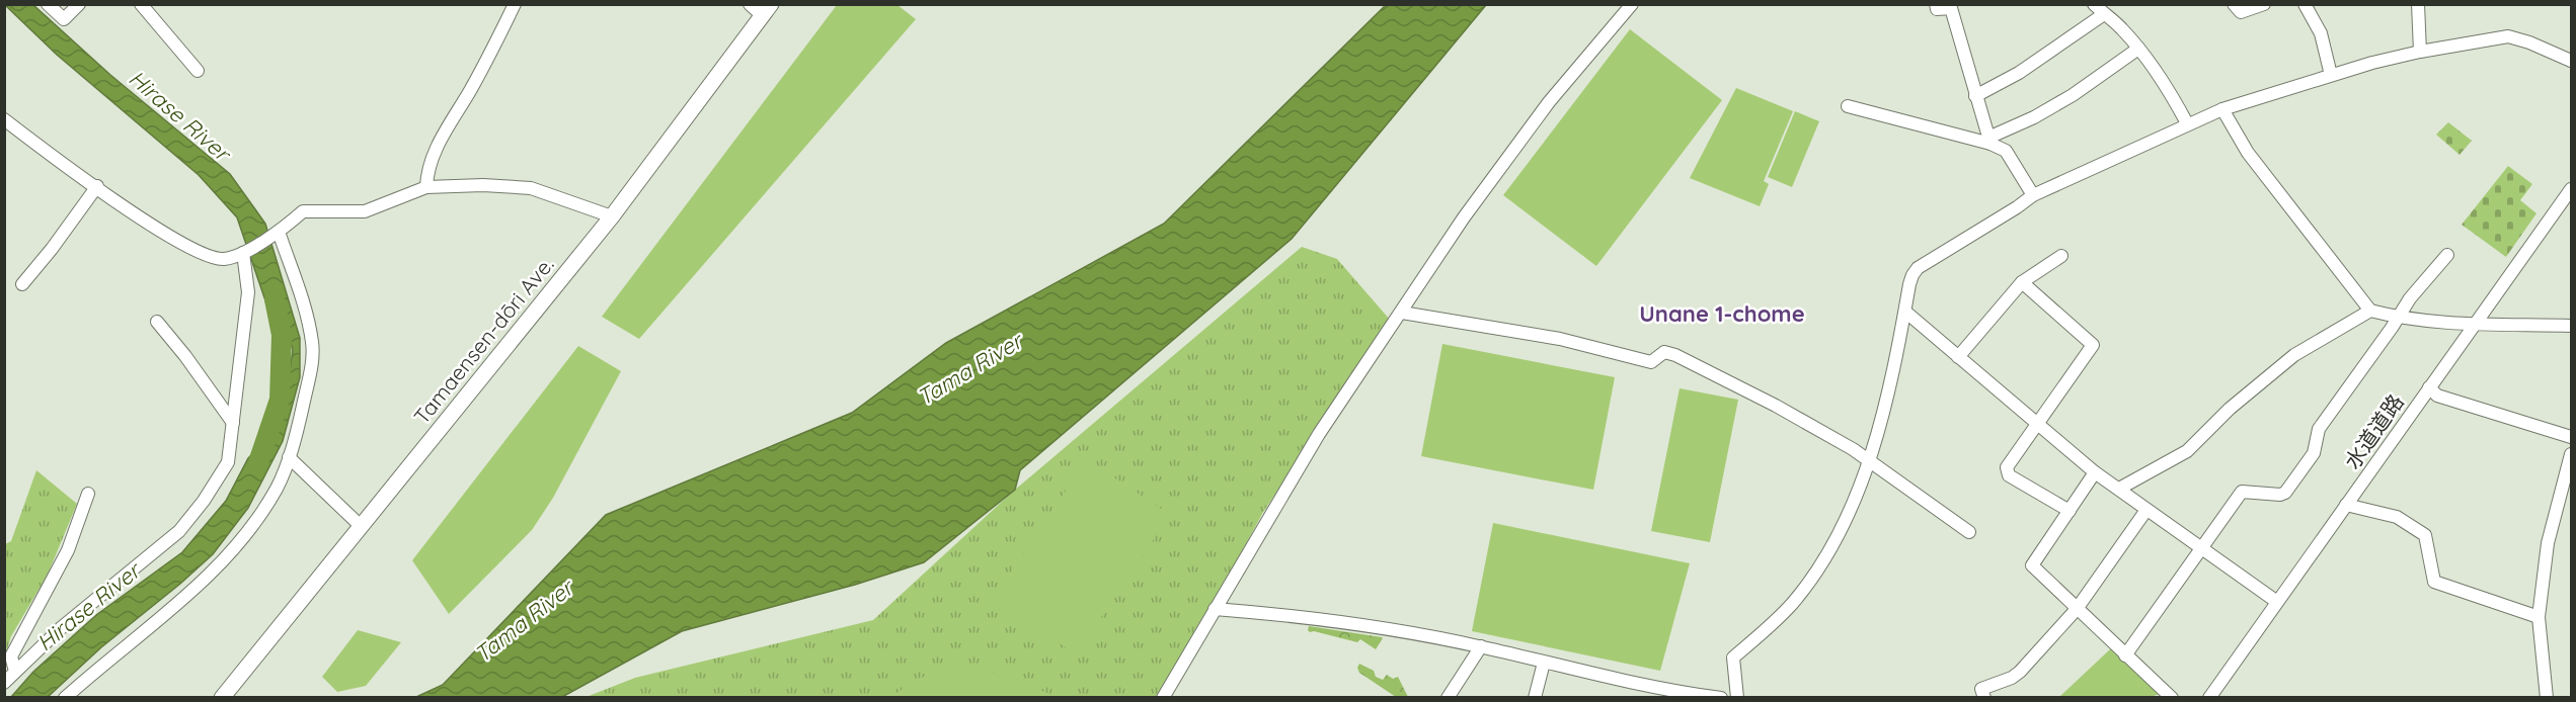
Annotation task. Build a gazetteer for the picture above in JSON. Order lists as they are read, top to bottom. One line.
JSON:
{"streets":{"main road":["Tamaensen-dōri Ave."],"street":["水道道路"]},"districts":["Unane 1-chome"],"water":["Hirase River","Tama River"]}
